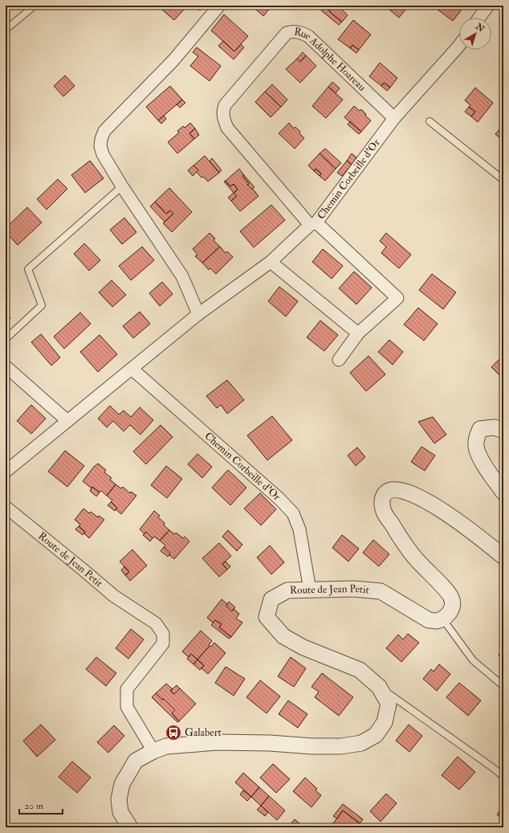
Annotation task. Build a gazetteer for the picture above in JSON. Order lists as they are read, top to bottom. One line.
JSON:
{"streets":{"street":["Rue Adolphe Hoareau","Chemin Corbeille d'Or","Route de Jean Petit"]},"crossings":[["Rue Adolphe Hoareau","Chemin Corbeille d'Or"],["Chemin Corbeille d'Or","Route de Jean Petit"]],"places":{"bus stop":["Galabert"]},"scale_bar":"20 m","north":"top right"}
